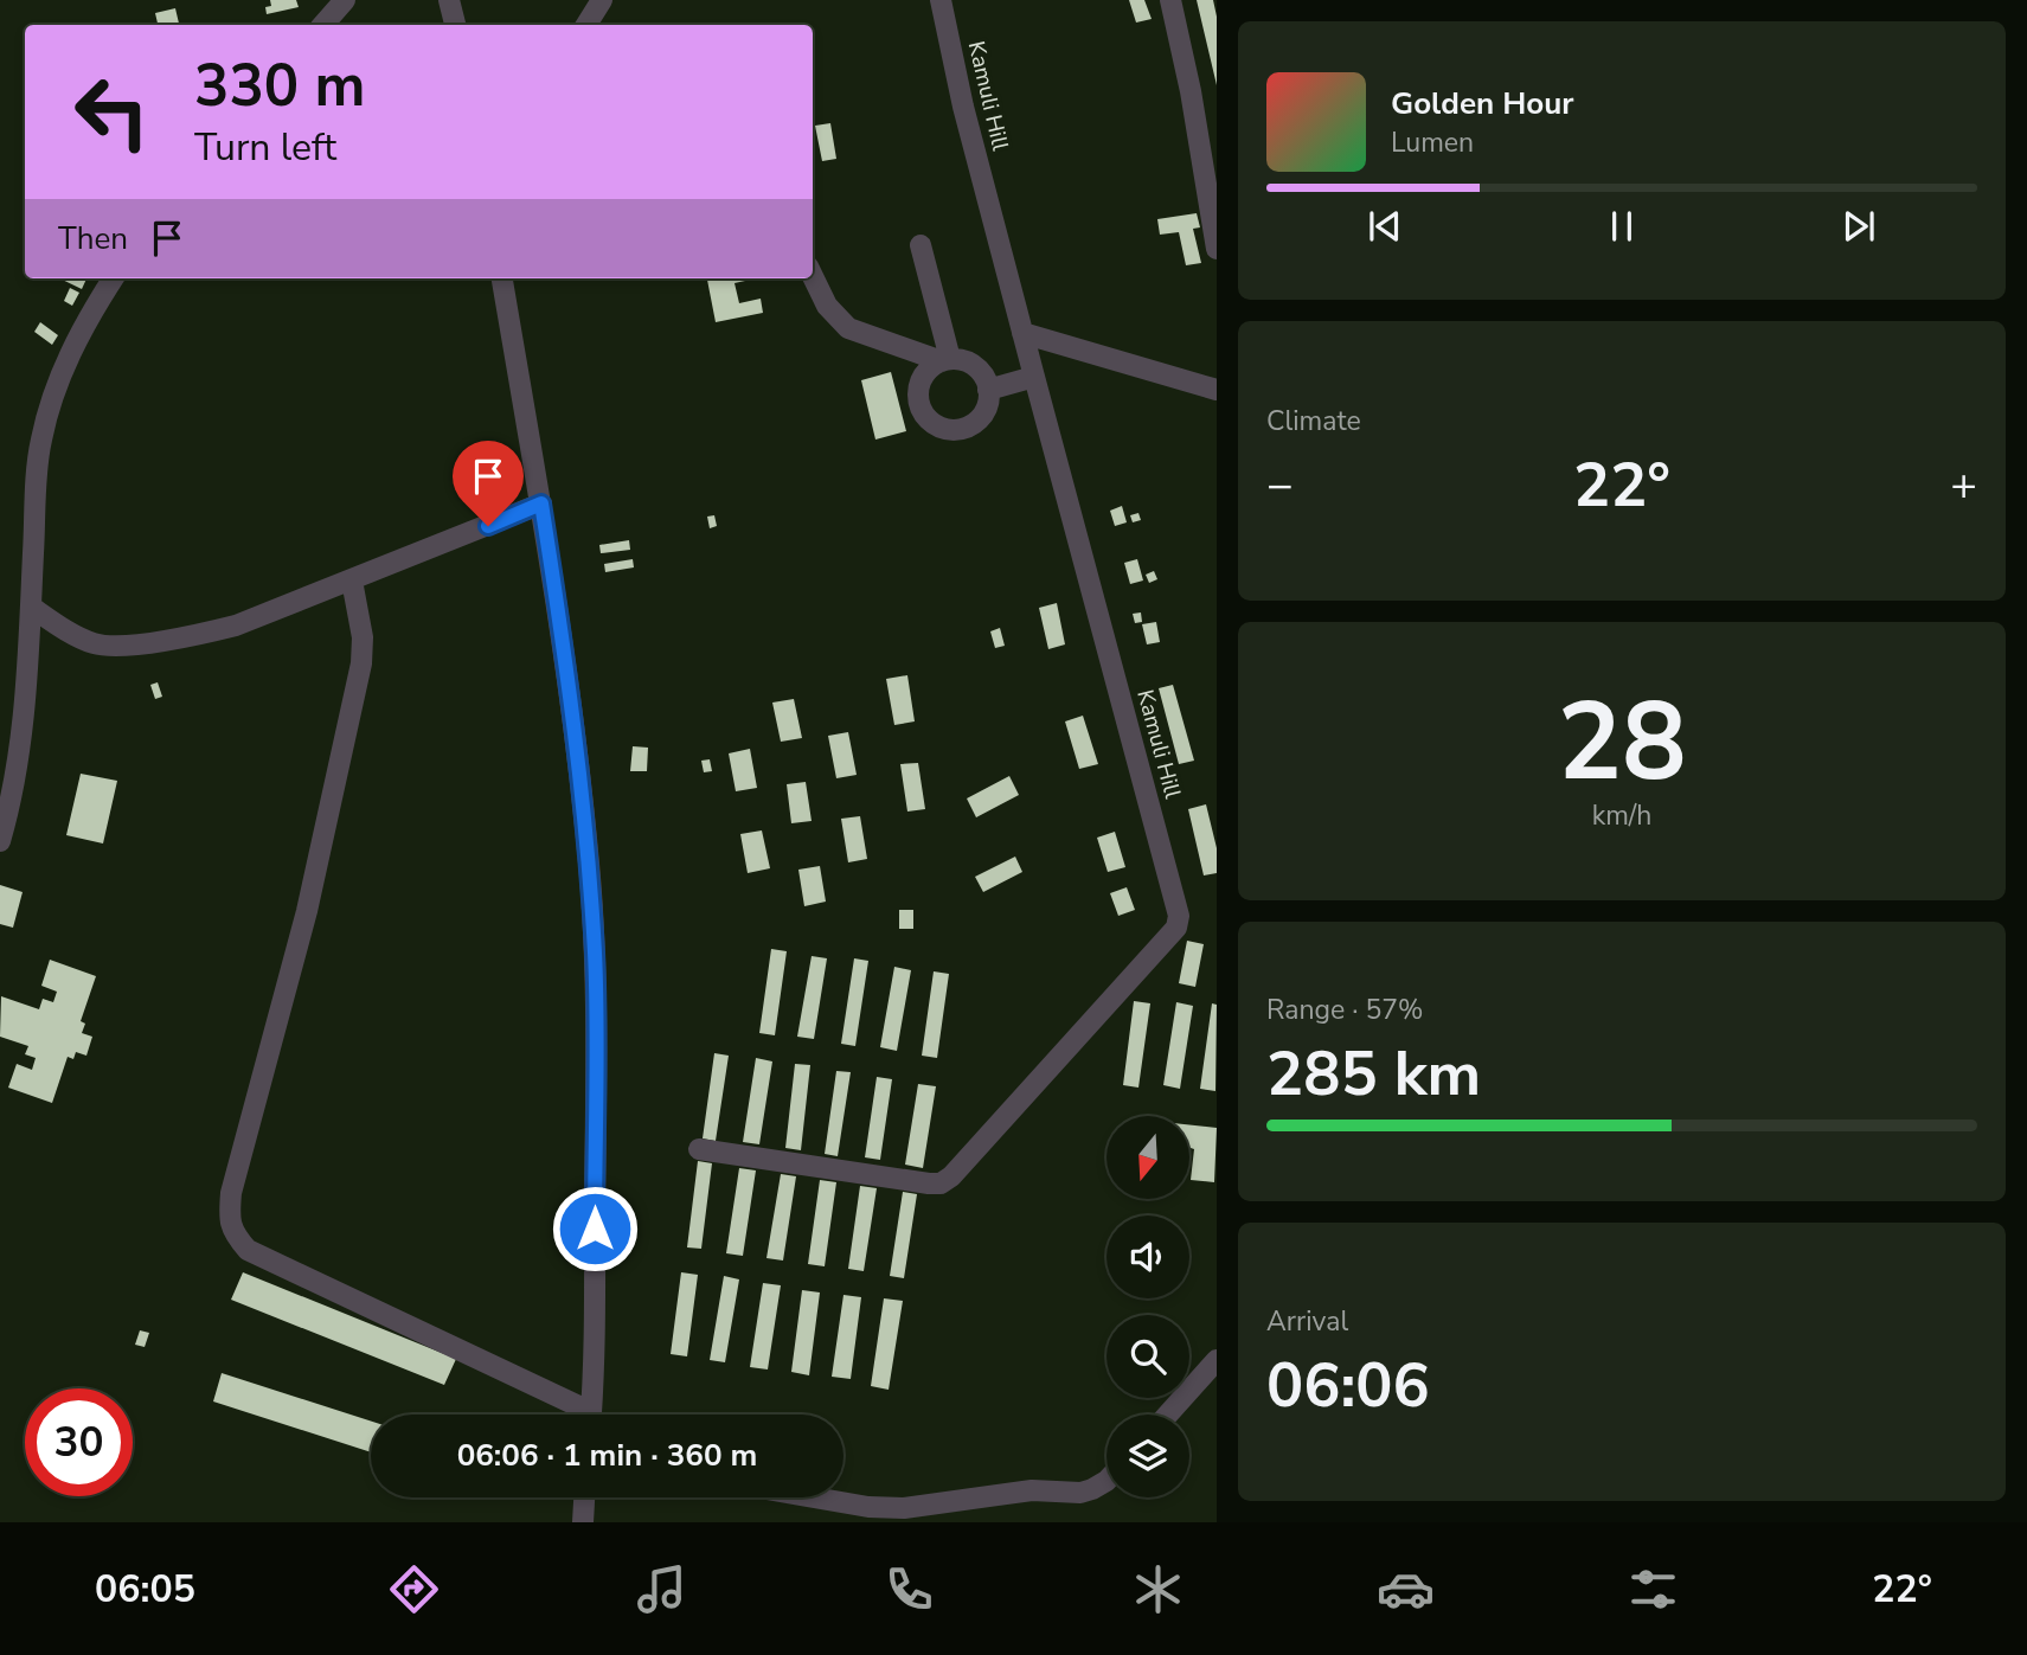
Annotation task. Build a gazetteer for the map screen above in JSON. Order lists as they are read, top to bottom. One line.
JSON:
{"streets":{"street":["Kamuli Hill"]},"north":"bottom","page":{"turn":["330 m","Turn left"],"song":["Golden Hour","Lumen"],"then":"Then","tile":["Climate",["28","km/h"],["Range · 57%","285 km"],["Arrival","06:06"]],"heat":["−","22°","+"],"limit":"30","trip":"06:06 · 1 min · 360 m","tabs":["06:05","22°"]}}
